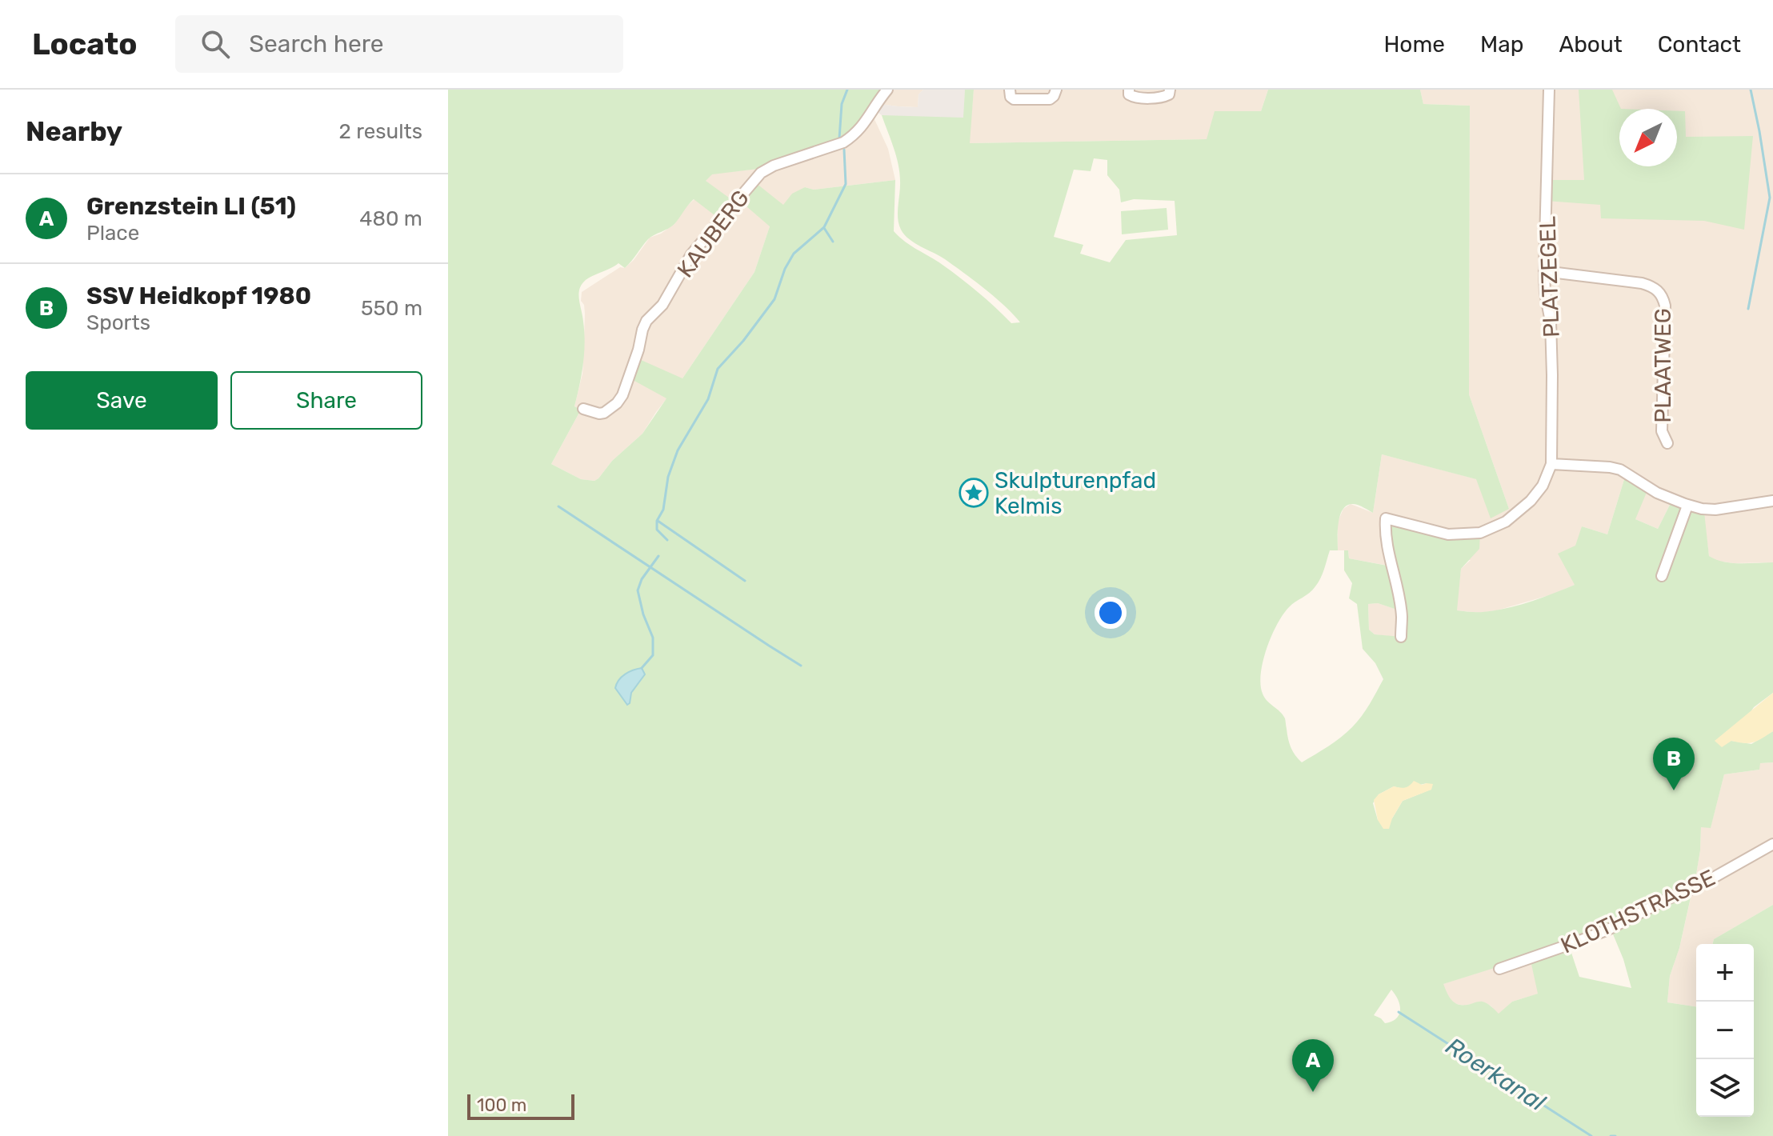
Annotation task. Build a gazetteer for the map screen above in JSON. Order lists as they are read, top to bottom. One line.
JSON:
{"streets":{"street":["KAUBERG","PLATZEGEL","PLAATWEG","KLOTHSTRASSE"]},"crossings":[["PLATZEGEL","PLAATWEG"]],"water":["Roerkanal"],"places":{"place":["Skulpturenpfad Kelmis"]},"scale_bar":"100 m","north":"bottom left","page":{"header":"Locato","search":"Search here","nav":["Home","Map","About","Contact"],"heading":["Nearby","2 results"],"list":[{"mark":"A","name":"Grenzstein LI (51)","note":"Place","value":"480 m"},{"mark":"B","name":"SSV Heidkopf 1980","note":"Sports","value":"550 m"}],"buttons":["Save","Share"],"pins":["B","A"],"map_buttons":["+","−"],"scale":"100 m"}}
